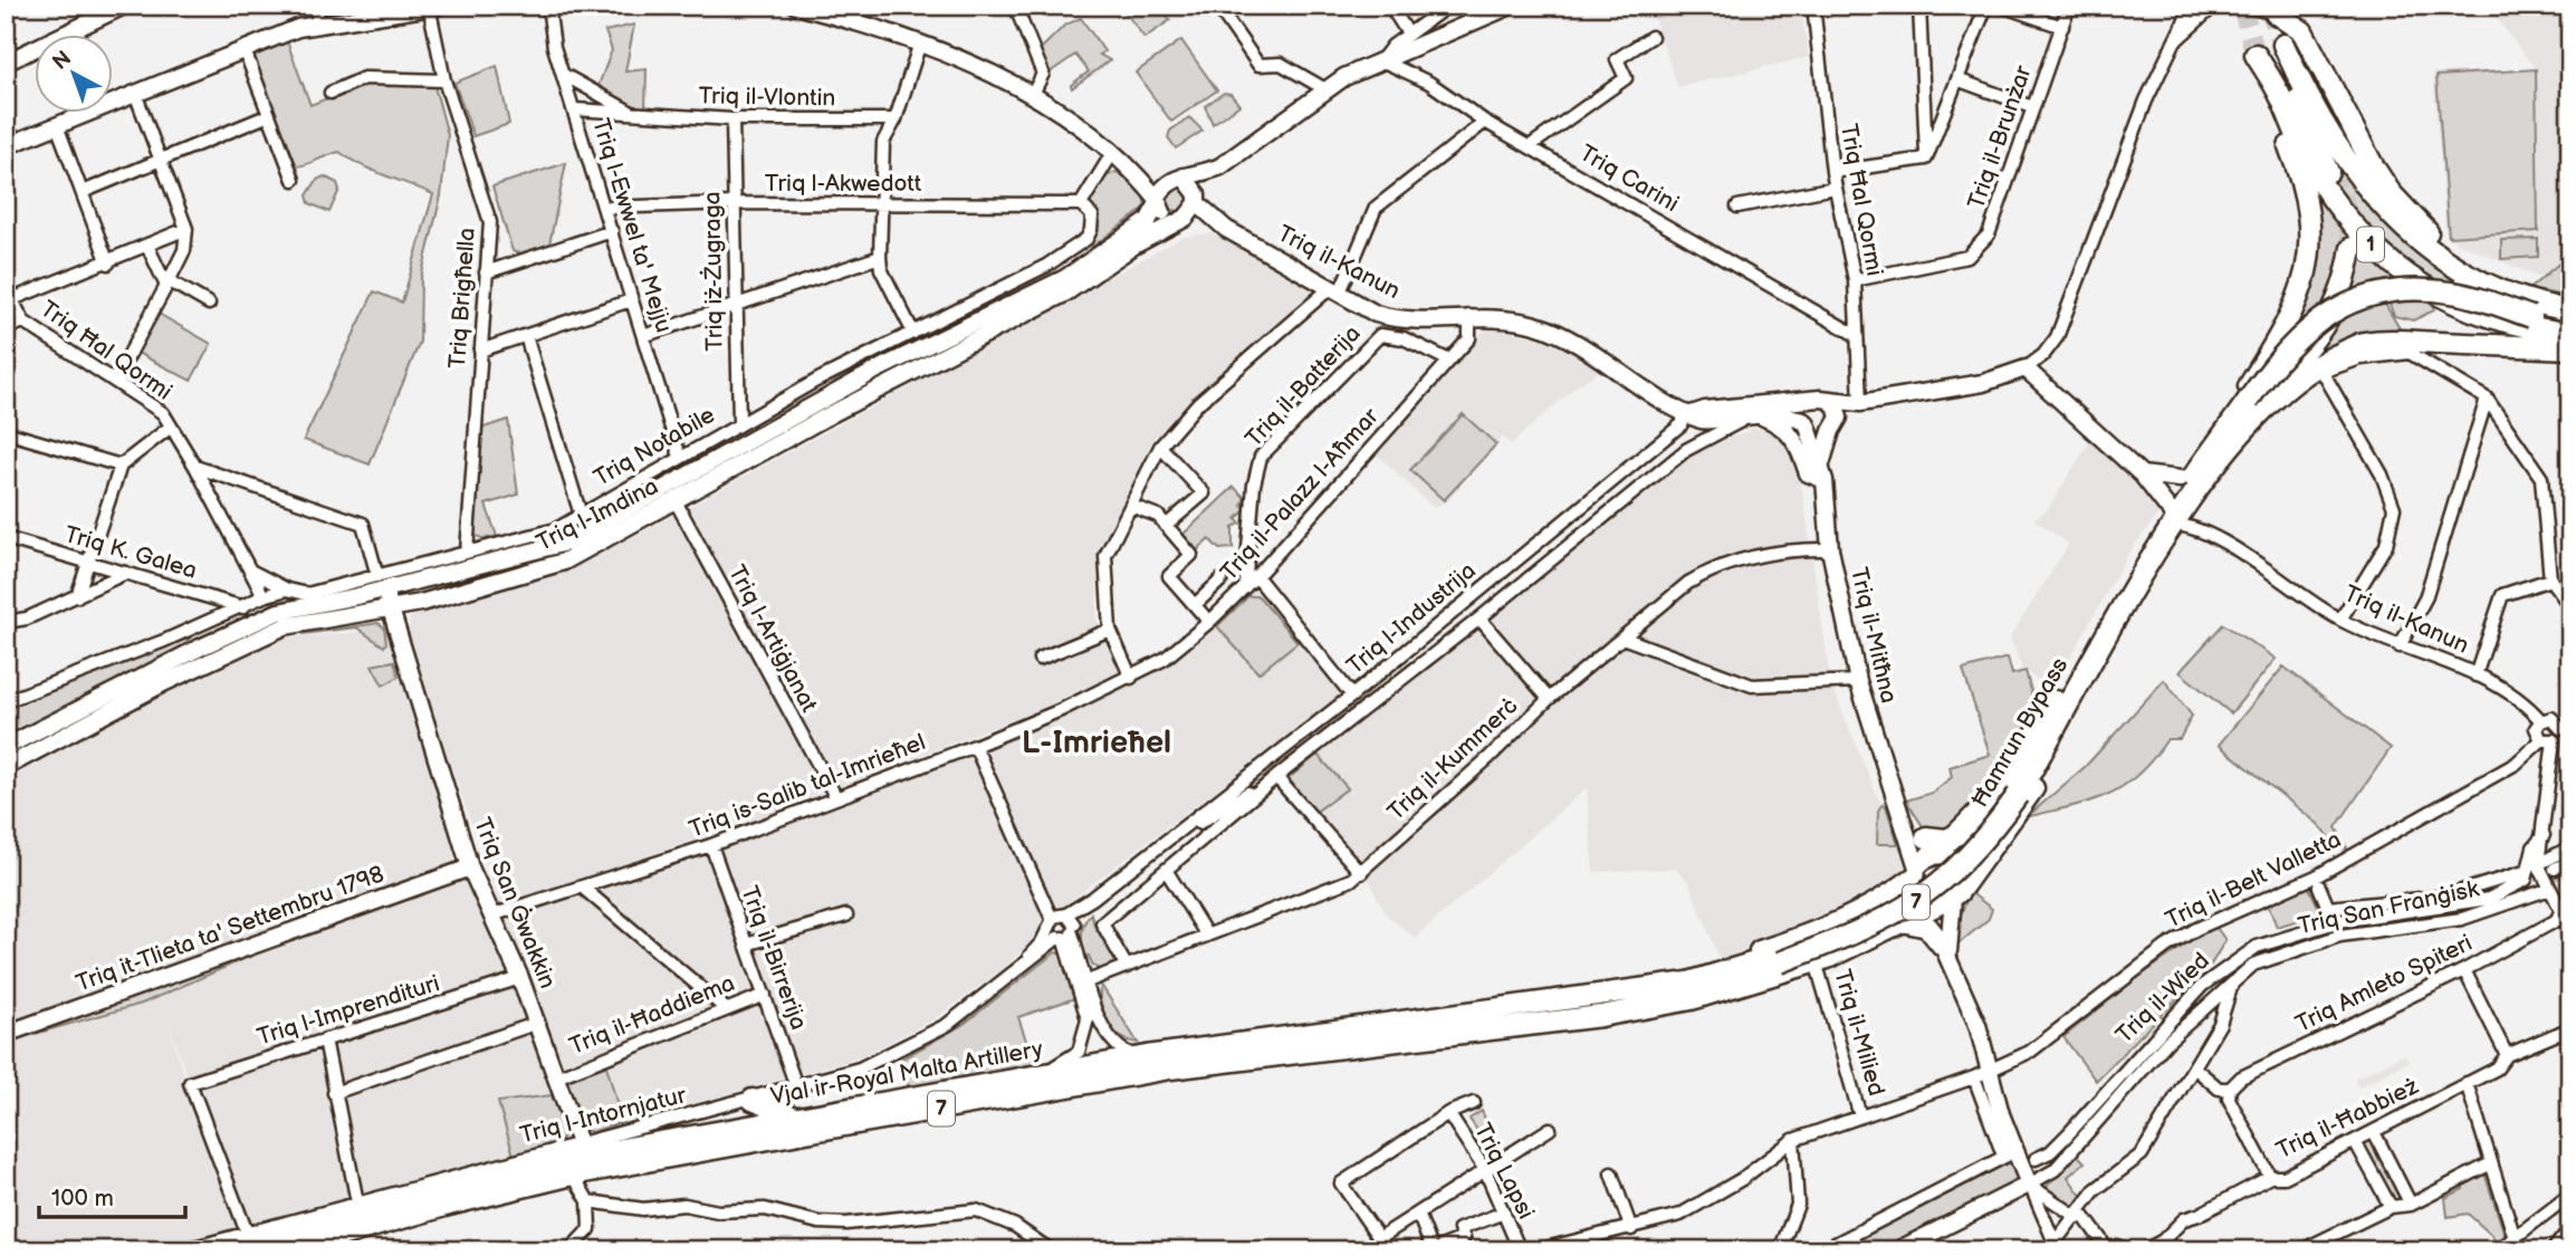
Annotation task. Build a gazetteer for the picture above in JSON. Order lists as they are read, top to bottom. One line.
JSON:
{"streets":{"highway":["1","Ħamrun Bypass","7","Vjal ir-Royal Malta Artillery"],"main road":["Triq il-Kanun","Triq l-Imdina","Triq il-Mitħna","Triq San Ġwakkin","Triq it-Tlieta ta' Settembru 1798","Triq il-Wied"],"street":["Triq il-Vlontin","Triq il-Brunżar","Triq Carini","Triq l-Akwedott","Triq Ħal Qormi","Triq l-Ewwel ta' Mejju","Triq iż-Żugraga","Triq Brigħella","Triq il-Batterija","Triq Notabile","Triq il-Palazz l-Aħmar","Triq K. Galea","Triq l-Industrija","Triq l-Artiġjanat","Triq il-Kummerċ","Triq is-Salib tal-Imrieħel","Triq il-Belt Valletta","Triq San Franġisk","Triq il-Birrerija","Triq Amleto Spiteri","Triq l-Imprendituri","Triq il-Ħaddiema","Triq il-Milied","Triq l-Intornjatur","Triq il-Ħabbież","Triq Lapsi"]},"crossings":[["Triq il-Vlontin","Triq l-Ewwel ta' Mejju"],["Triq il-Vlontin","Triq iż-Żugraga"],["Triq il-Brunżar","Triq Ħal Qormi"],["Triq Carini","Triq Ħal Qormi"],["Triq l-Akwedott","Triq l-Ewwel ta' Mejju"],["Triq l-Akwedott","Triq iż-Żugraga"],["Triq l-Akwedott","Triq Notabile"],["Triq Ħal Qormi","Triq Notabile"],["Triq l-Ewwel ta' Mejju","Triq Notabile"],["1","Ħamrun Bypass"],["Triq il-Kanun","Triq il-Palazz l-Aħmar"],["Triq il-Kanun","Triq l-Imdina"],["Triq il-Kanun","Triq l-Industrija"],["Triq il-Kanun","Triq il-Mitħna"],["Triq il-Kanun","Ħamrun Bypass"],["Triq il-Kanun","Triq il-Belt Valletta"],["Triq iż-Żugraga","Triq Notabile"],["Triq Brigħella","Triq Notabile"],["Triq il-Batterija","Triq il-Palazz l-Aħmar"],["Triq Notabile","Triq l-Imdina"],["Triq Notabile","Triq K. Galea"],["Triq Notabile","Triq San Ġwakkin"],["Triq il-Palazz l-Aħmar","Triq is-Salib tal-Imrieħel"],["Triq l-Imdina","Triq l-Artiġjanat"],["Triq l-Imdina","Triq San Ġwakkin"],["Triq l-Industrija","Triq il-Kummerċ"],["Triq l-Industrija","Triq l-Intornjatur"],["Triq il-Mitħna","Triq il-Kummerċ"],["Triq il-Mitħna","Triq il-Belt Valletta"],["Triq il-Mitħna","Triq il-Wied"],["Triq l-Artiġjanat","Triq is-Salib tal-Imrieħel"],["Ħamrun Bypass","Vjal ir-Royal Malta Artillery"],["Triq is-Salib tal-Imrieħel","Triq San Ġwakkin"],["Triq is-Salib tal-Imrieħel","Triq il-Birrerija"],["Triq il-Belt Valletta","Triq il-Milied"],["Triq San Ġwakkin","Triq it-Tlieta ta' Settembru 1798"],["Triq San Ġwakkin","Triq l-Imprendituri"],["Triq San Ġwakkin","Triq il-Ħaddiema"],["Triq San Ġwakkin","Triq l-Intornjatur"],["Triq San Franġisk","Triq il-Wied"],["Triq il-Birrerija","Triq il-Ħaddiema"],["Triq il-Birrerija","Triq l-Intornjatur"],["Triq l-Imprendituri","Triq l-Intornjatur"]],"districts":["L-Imrieħel"],"scale_bar":"100 m","north":"top left"}
